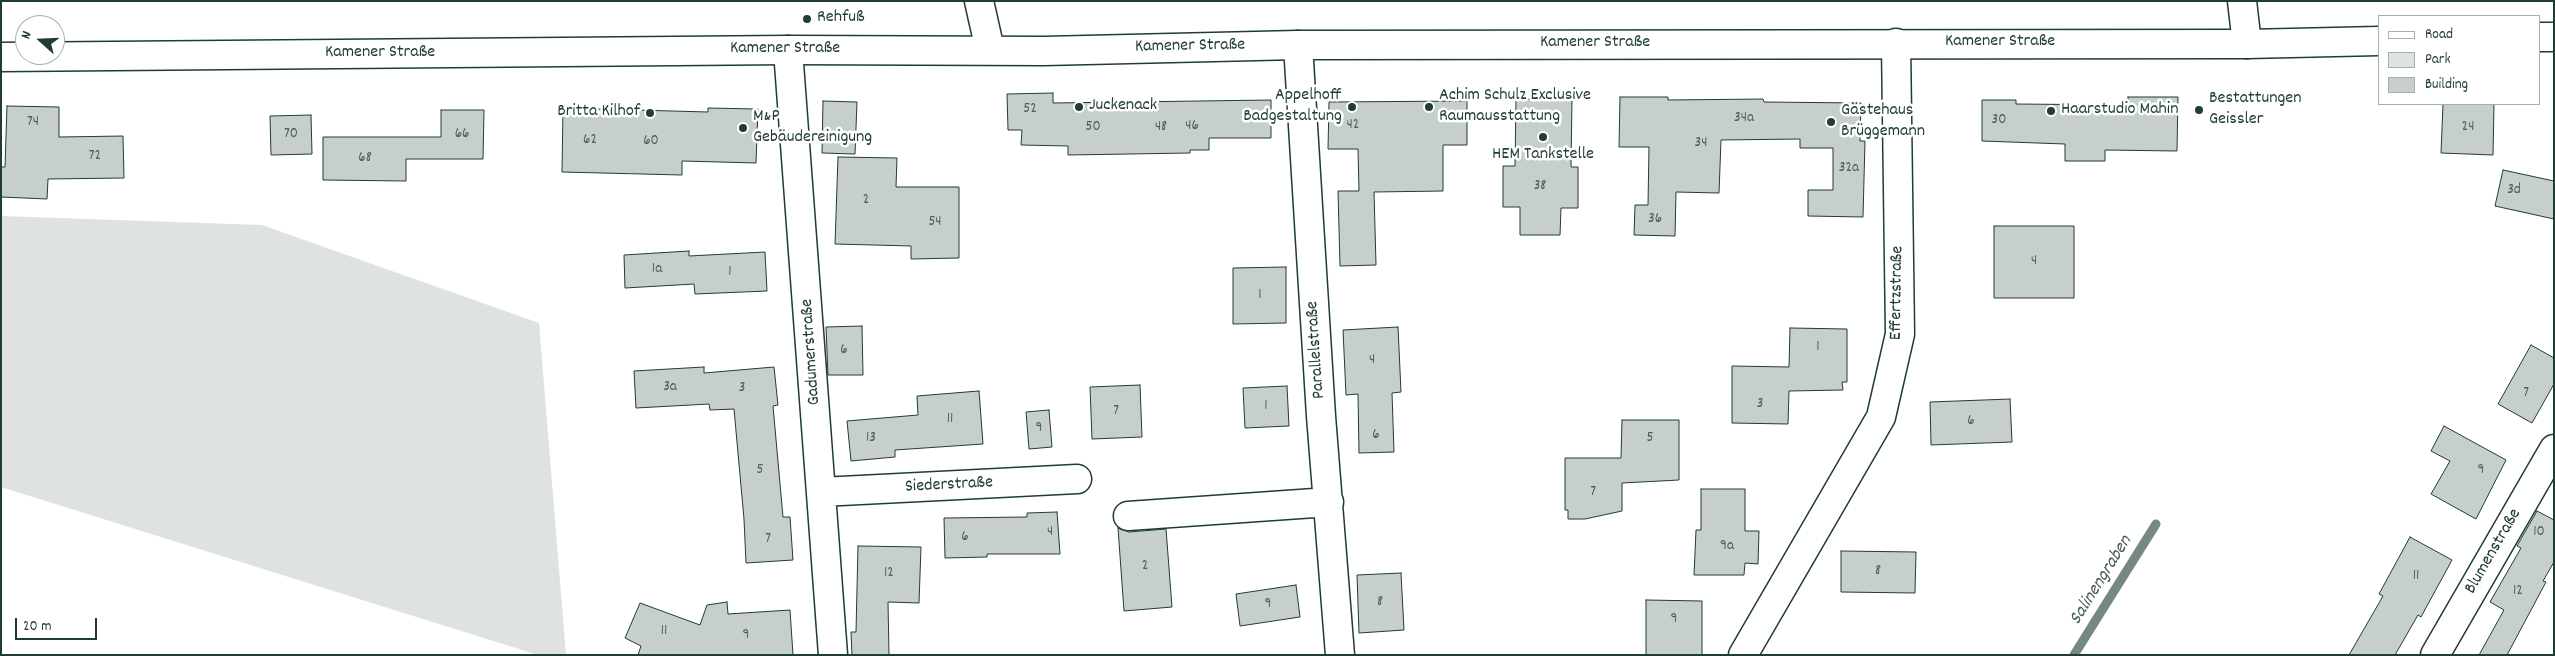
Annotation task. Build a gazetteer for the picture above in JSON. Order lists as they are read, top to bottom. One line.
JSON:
{"streets":{"street":["Kamener Straße","Effertzstraße","Parallelstraße","Gadumerstraße","Siederstraße","Blumenstraße"]},"crossings":[["Kamener Straße","Effertzstraße"],["Kamener Straße","Parallelstraße"],["Kamener Straße","Gadumerstraße"],["Gadumerstraße","Siederstraße"]],"water":["Salinengraben"],"places":["Rehfuß","Juckenack","Appelhoff Badgestaltung","Achim Schulz Exclusive Raumausstattung","Bestattungen Geissler","Haarstudio Mahin","Britta Kilhof","Gästehaus Brüggemann","M&P Gebäudereinigung","HEM Tankstelle"],"house_numbers":["52","34a","30","74","42","46","50","48","24","70","66","62","60","34","72","68","32a","38","3d","2","36","54","4","1a","1","1","1","6","4","3a","3","7","3","1","7","11","6","9","6","13","5","5","9","7","4","10","6","7","9a","2","8","12","11","12","8","9","9","11","9"],"legend":["Road","Park","Building"],"scale_bar":"20 m","north":"left"}
